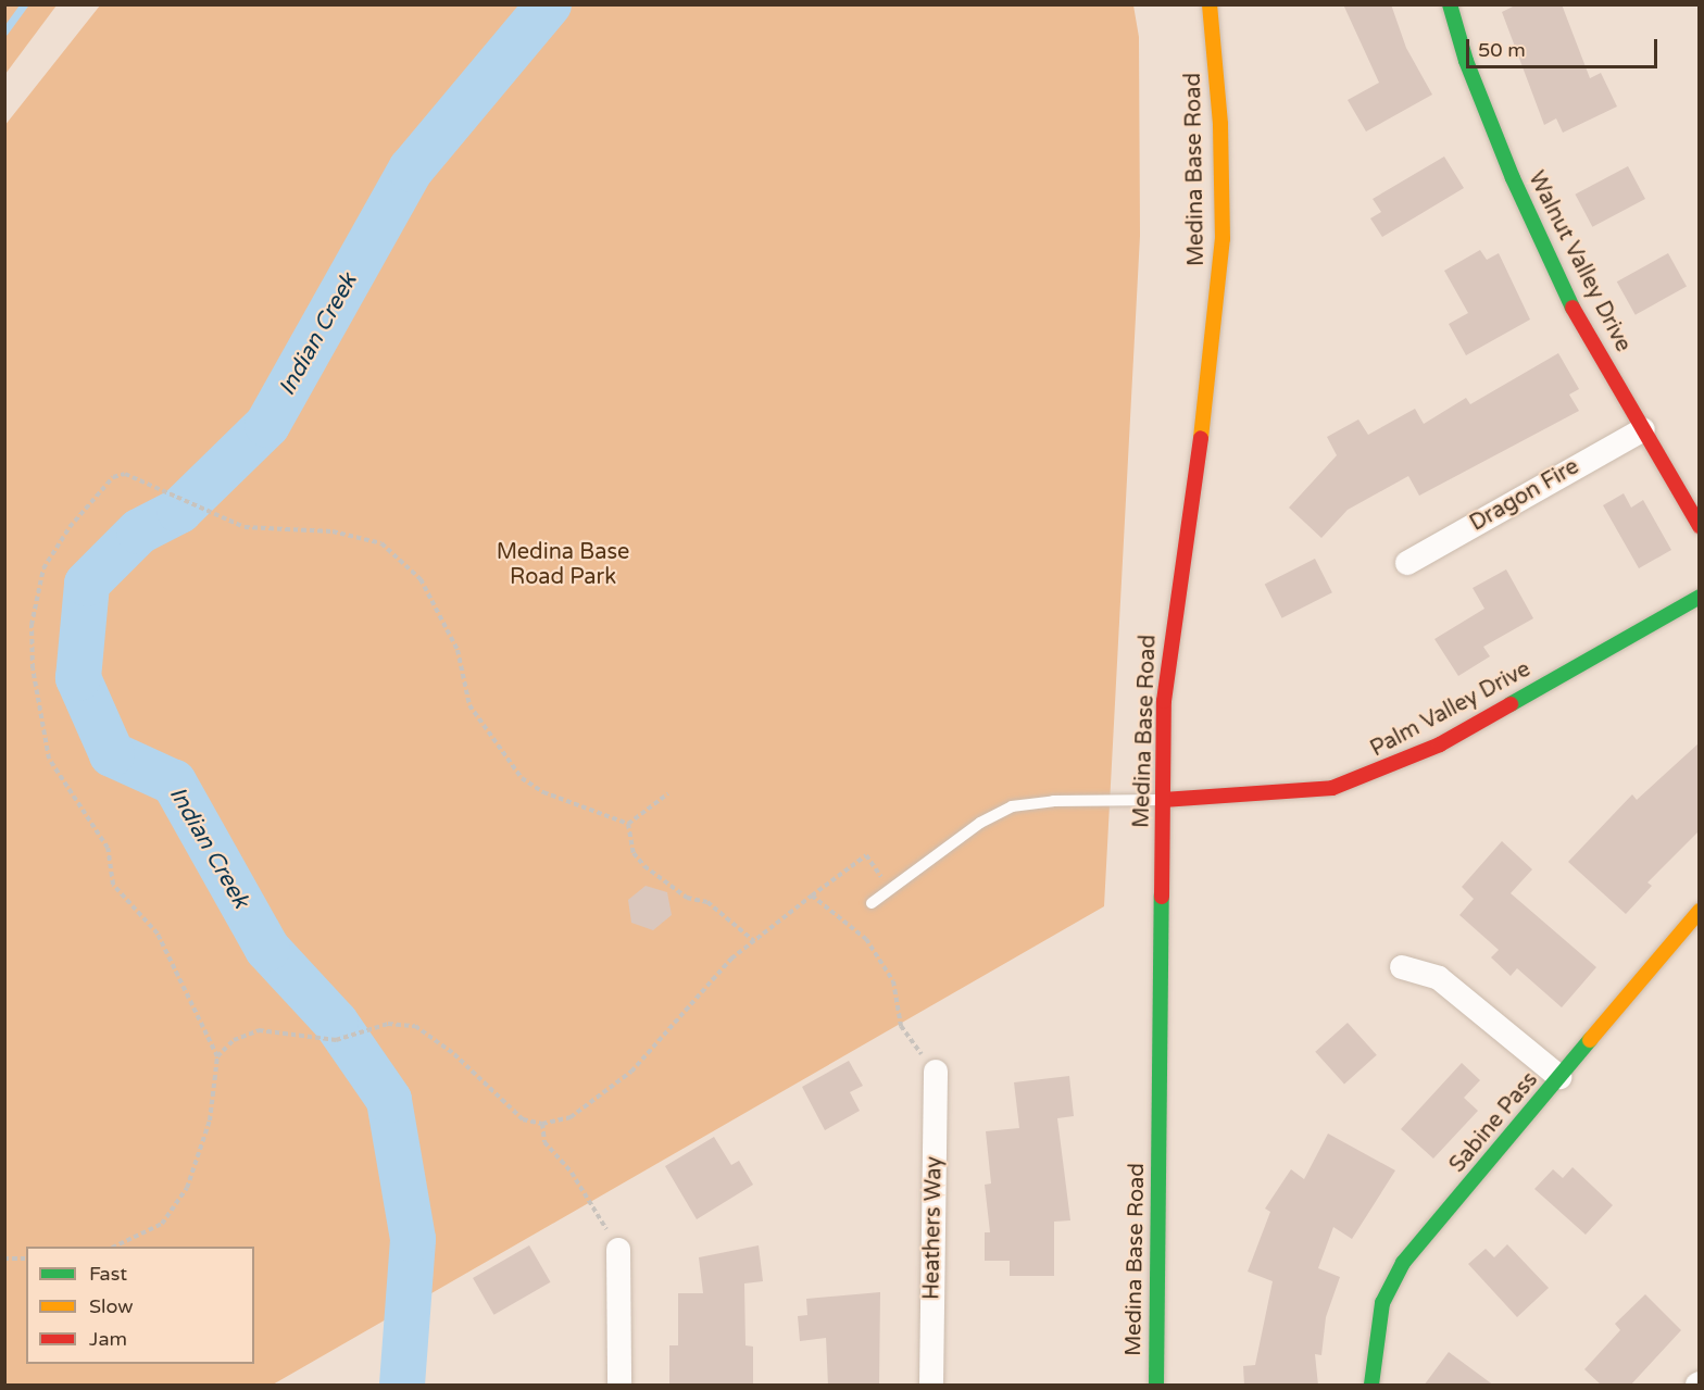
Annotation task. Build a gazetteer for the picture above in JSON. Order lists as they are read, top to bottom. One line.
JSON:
{"streets":{"street":["Medina Base Road","Walnut Valley Drive","Dragon Fire","Palm Valley Drive","Sabine Pass","Heathers Way"]},"crossings":[["Medina Base Road","Palm Valley Drive"],["Walnut Valley Drive","Dragon Fire"]],"water":["Indian Creek"],"parks":["Medina Base Road Park"],"legend":["Fast","Slow","Jam"],"scale_bar":"50 m"}
